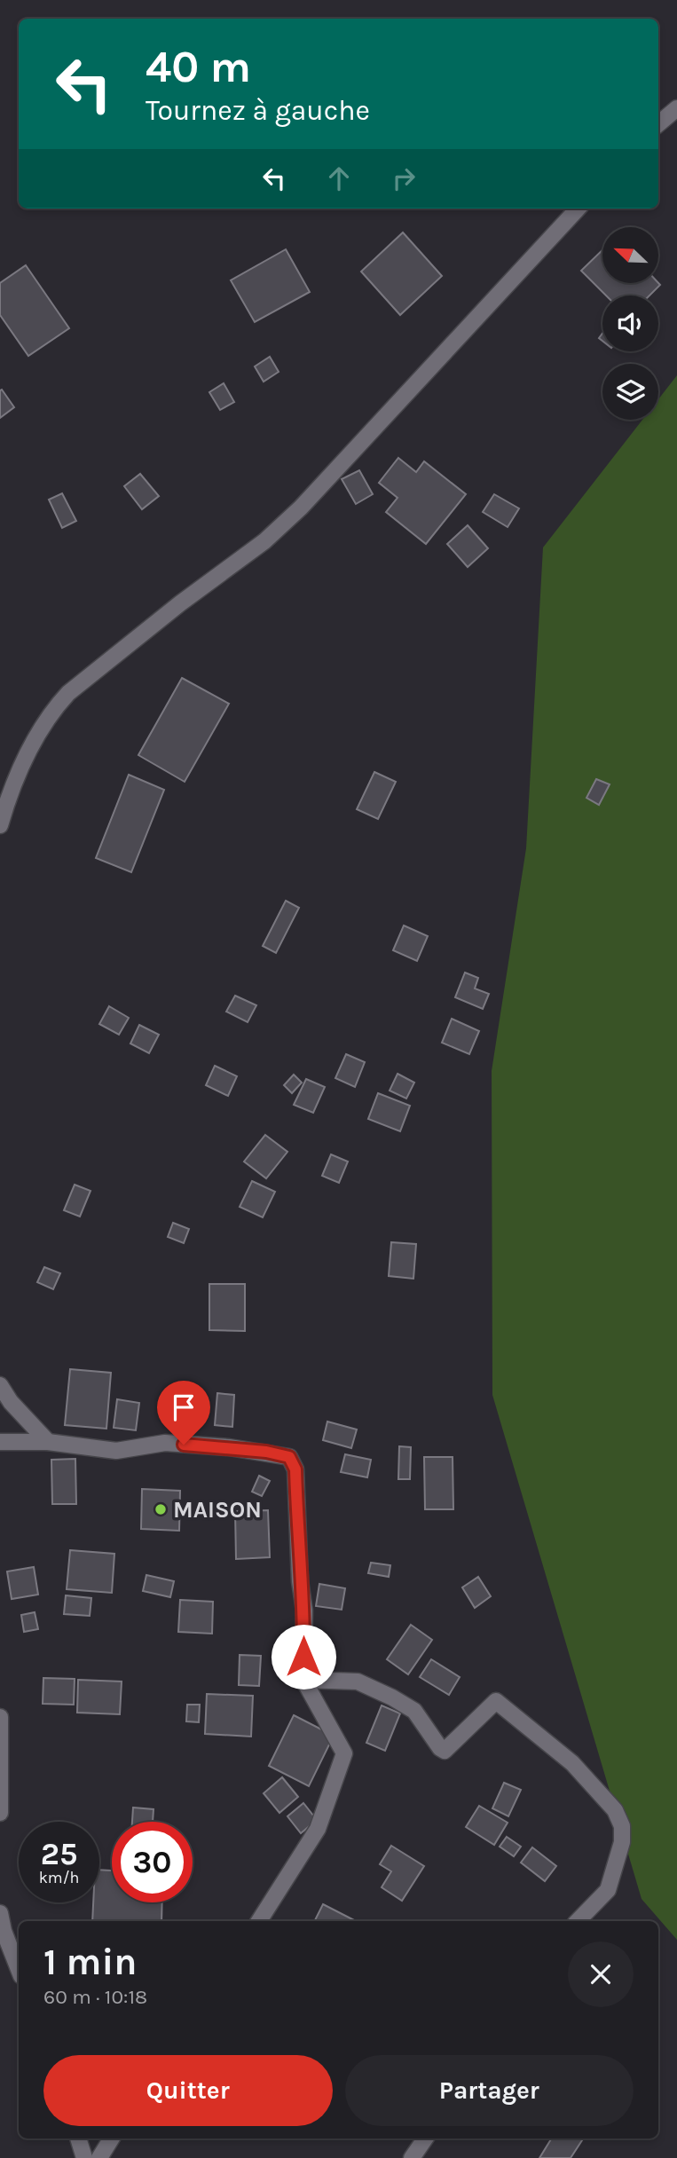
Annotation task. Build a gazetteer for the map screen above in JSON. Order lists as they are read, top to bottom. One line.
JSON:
{"places":["MAISON"],"north":"top left","page":{"turn":["40 m","Tournez à gauche"],"speed":"25 km/h","limit":"30","heading":["1 min","60 m · 10:18"],"buttons":["Quitter","Partager"]}}
